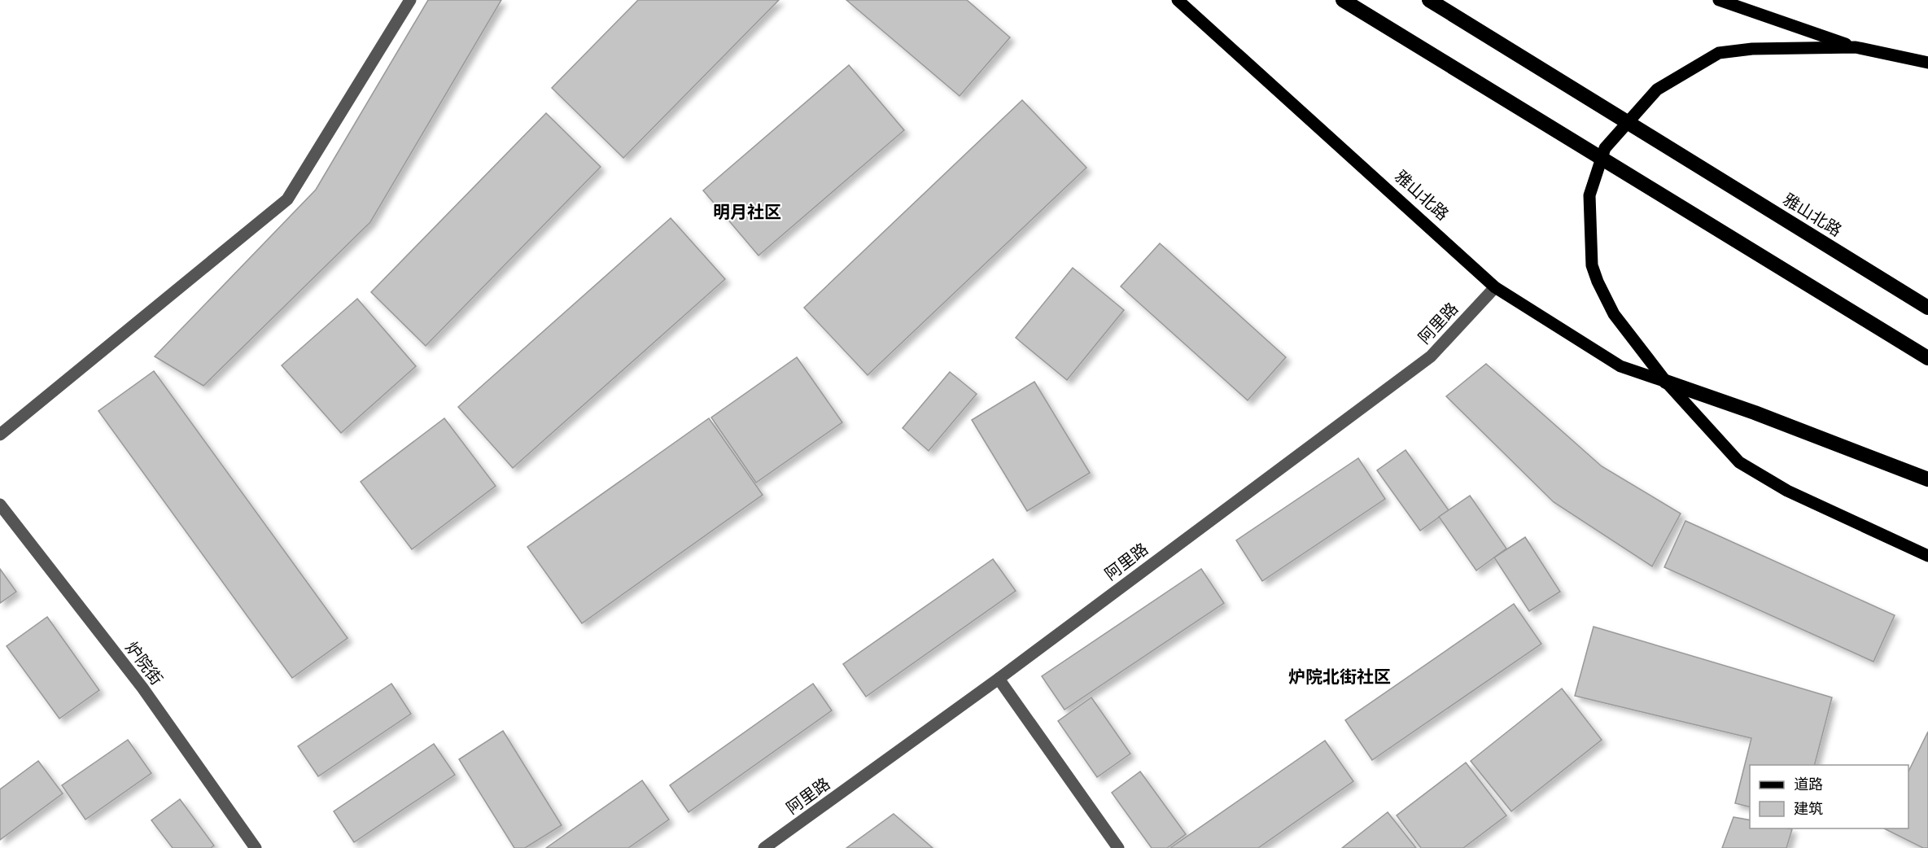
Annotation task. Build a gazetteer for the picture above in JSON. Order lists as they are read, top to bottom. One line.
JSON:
{"streets":{"highway":["雅山北路"],"street":["阿里路","炉院街"]},"crossings":[["雅山北路","阿里路"]],"districts":["明月社区","炉院北街社区"],"legend":["道路","建筑"]}
